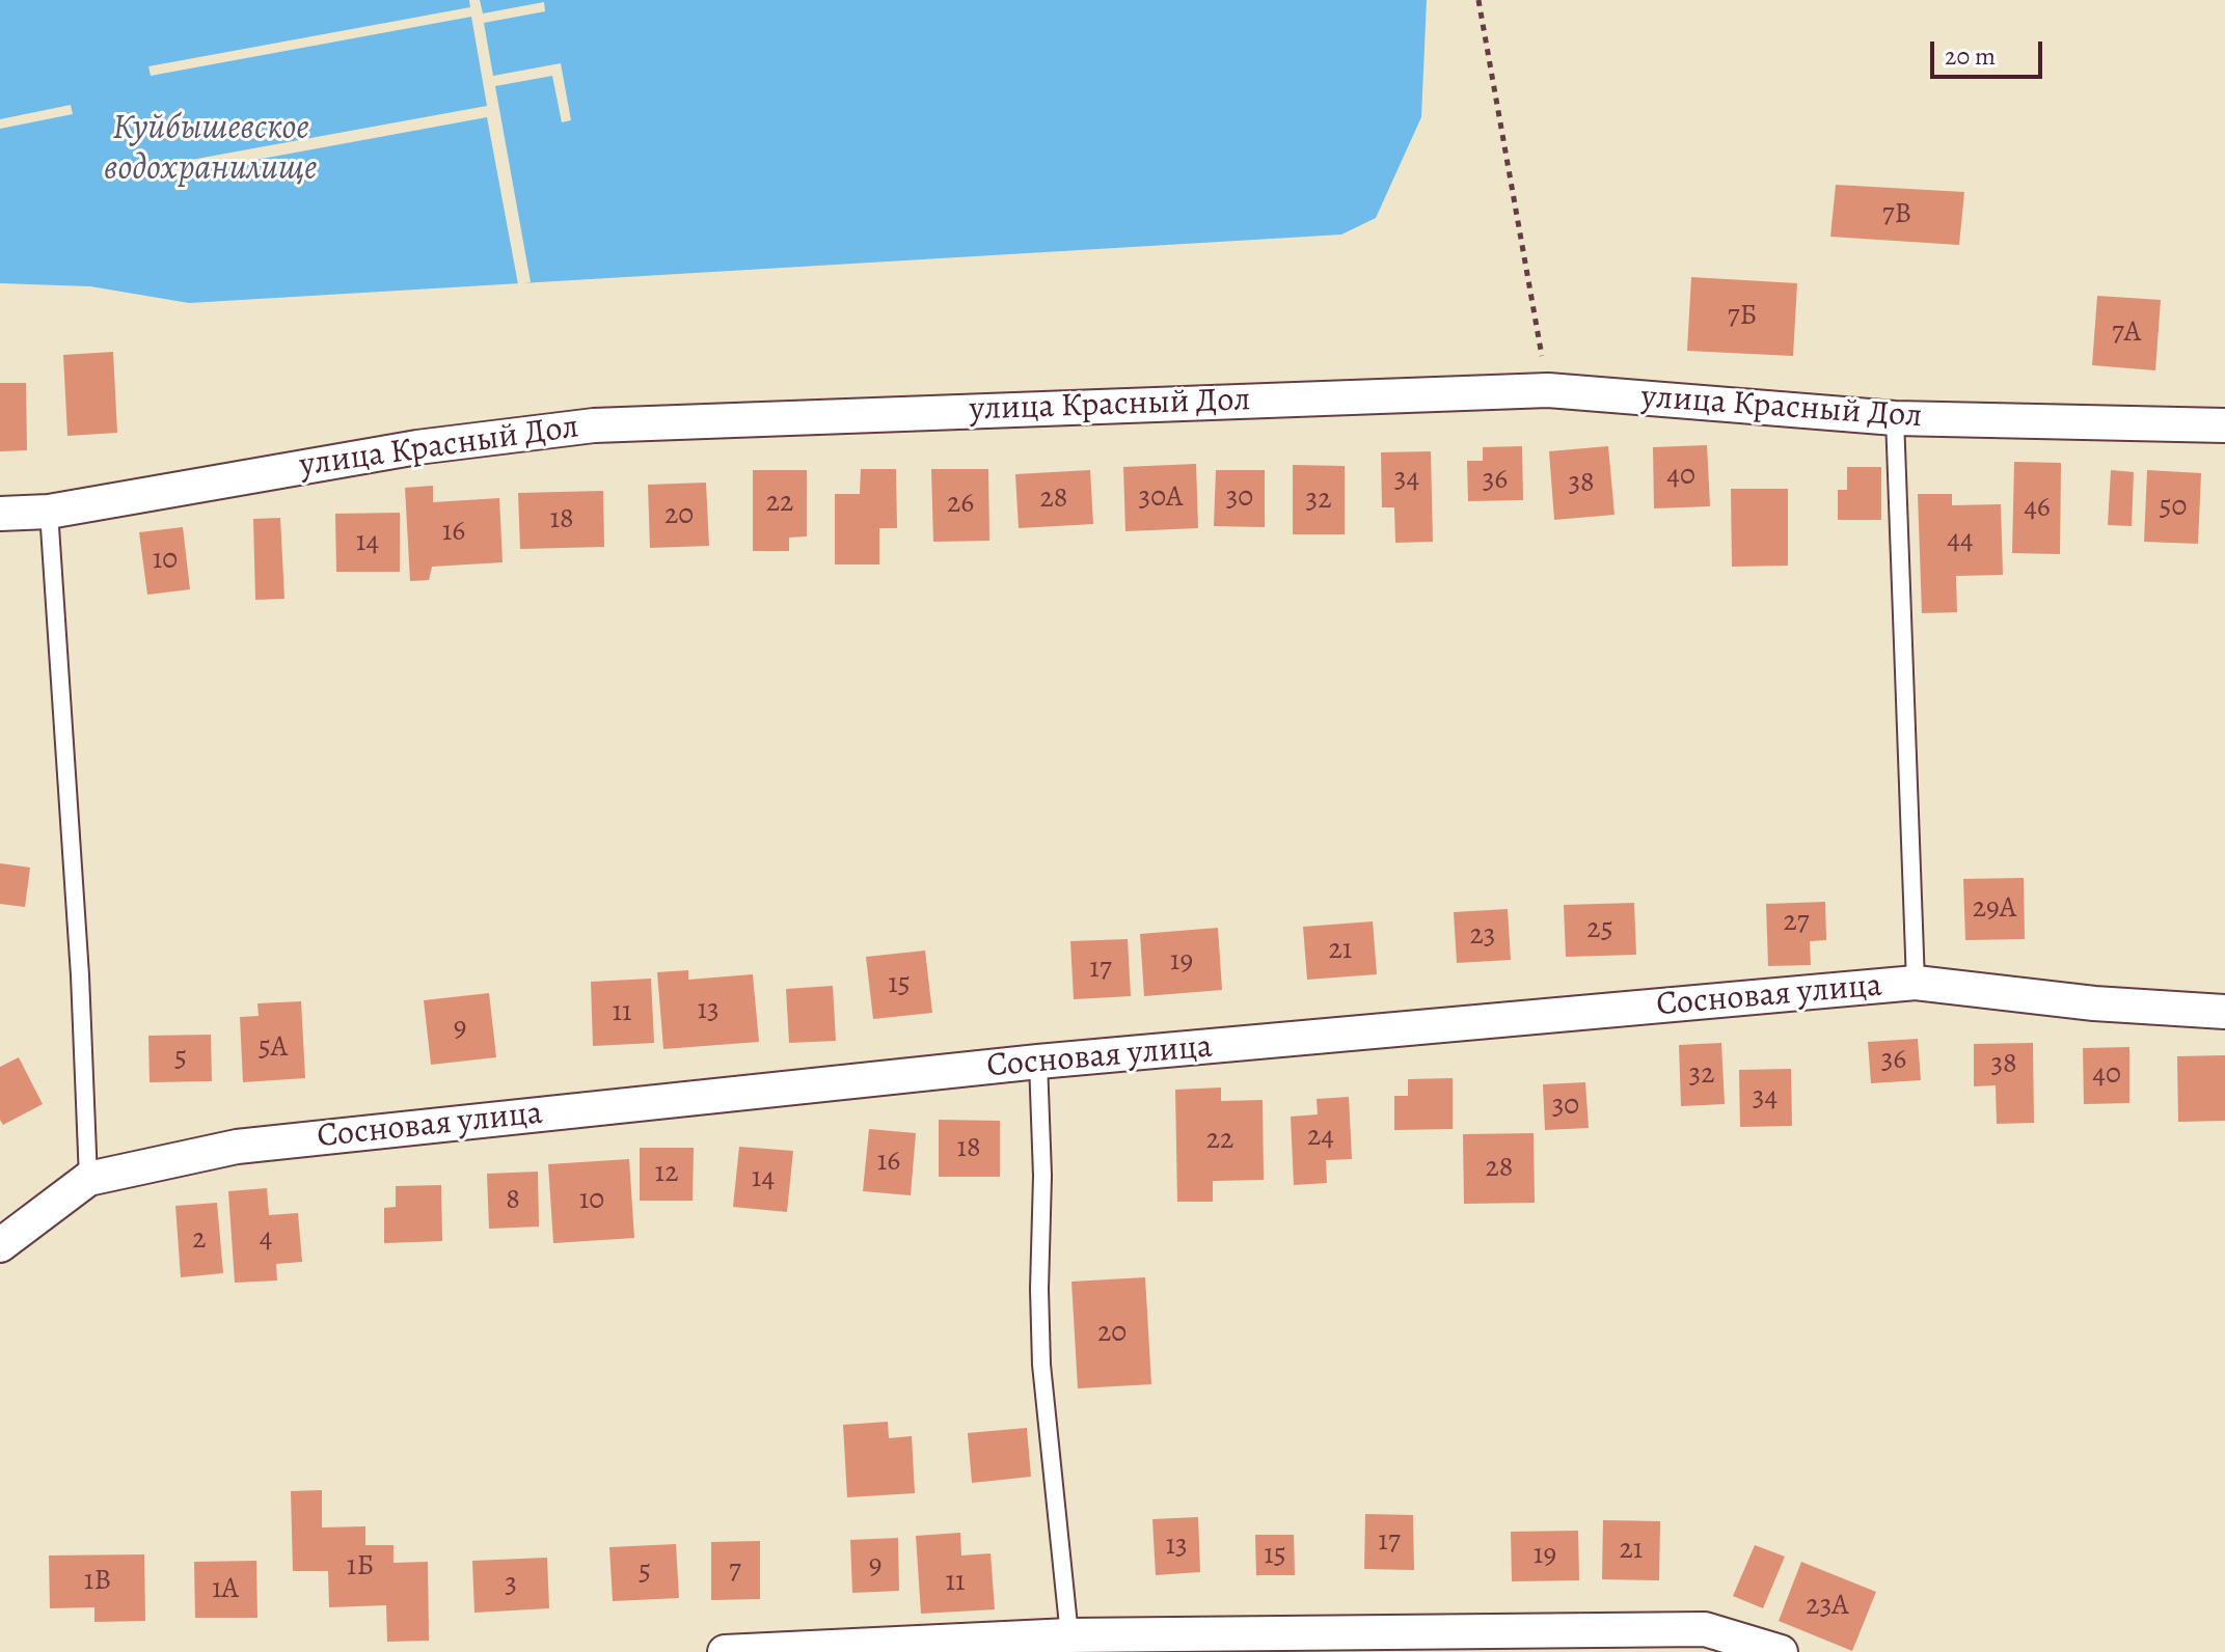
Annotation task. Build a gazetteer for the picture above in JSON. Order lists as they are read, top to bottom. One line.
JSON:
{"streets":{"street":["улица Красный Дол","Сосновая улица"]},"water":["Куйбышевское водохранилище"],"house_numbers":["7В","7Б","7А","40","34","36","38","30А","30","28","32","22","26","50","46","20","18","16","44","14","10","29А","27","25","23","21","19","17","15","13","11","9","5А","5","36","38","32","40","34","30","24","22","18","16","28","12","14","8","10","4","2","20","17","13","21","15","19","9","1Б","7","5","1В","11","3","1А","23А"],"scale_bar":"20 m"}
